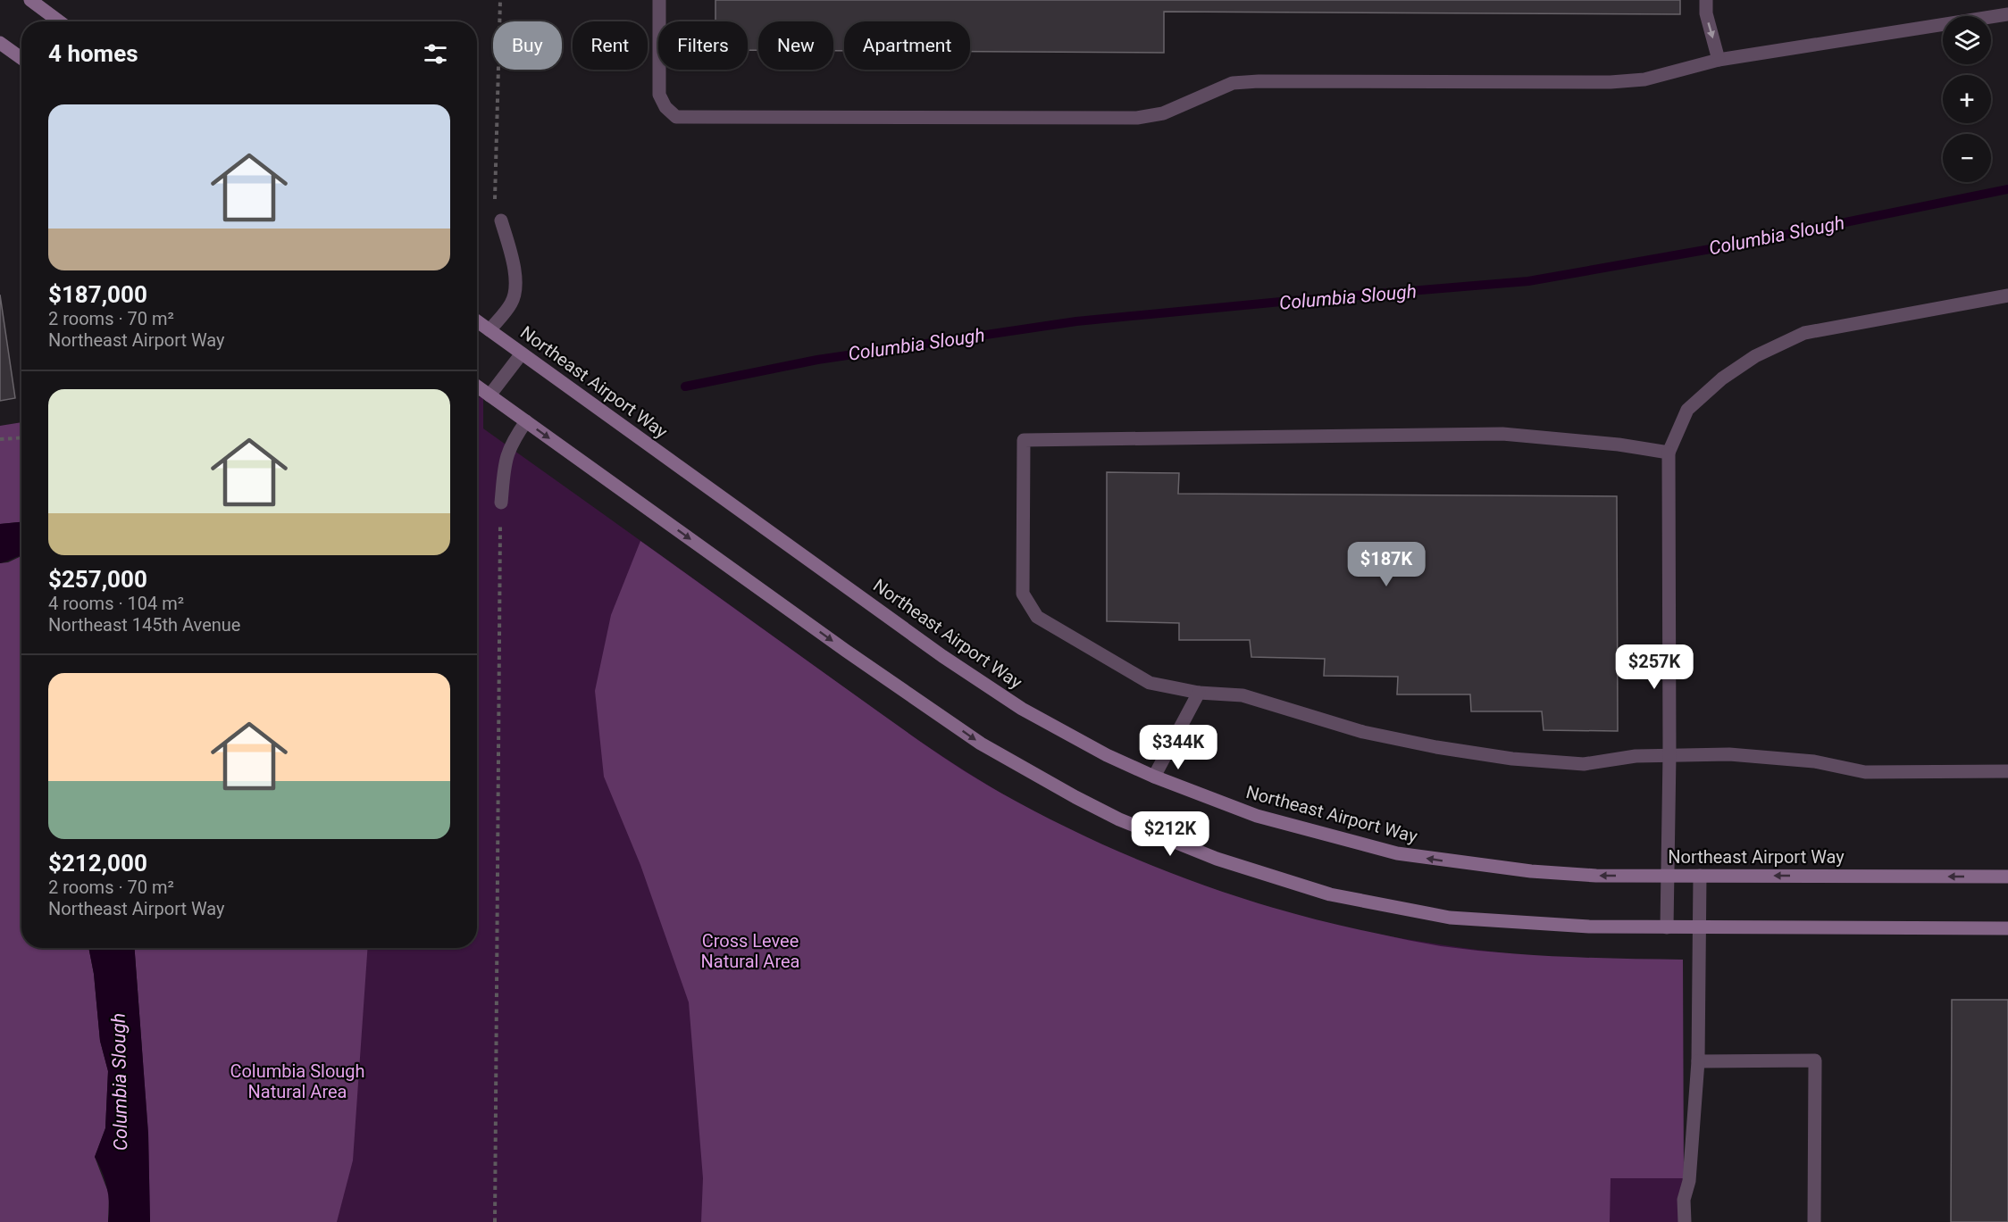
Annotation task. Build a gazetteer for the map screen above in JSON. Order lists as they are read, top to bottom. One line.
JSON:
{"streets":{"main road":["Northeast Airport Way"]},"water":["Columbia Slough"],"parks":["Cross Levee Natural Area","Columbia Slough Natural Area"],"page":{"map_buttons":["+","−"],"chip":["Buy","Rent","Filters","New","Apartment"],"heading":"4 homes","list":[{"name":"$187,000","note":"2 rooms · 70 m² · Northeast Airport Way"},{"name":"$257,000","note":"4 rooms · 104 m² · Northeast 145th Avenue"},{"name":"$212,000","note":"2 rooms · 70 m² · Northeast Airport Way"}],"price":["$187K","$257K","$344K","$212K"]}}
